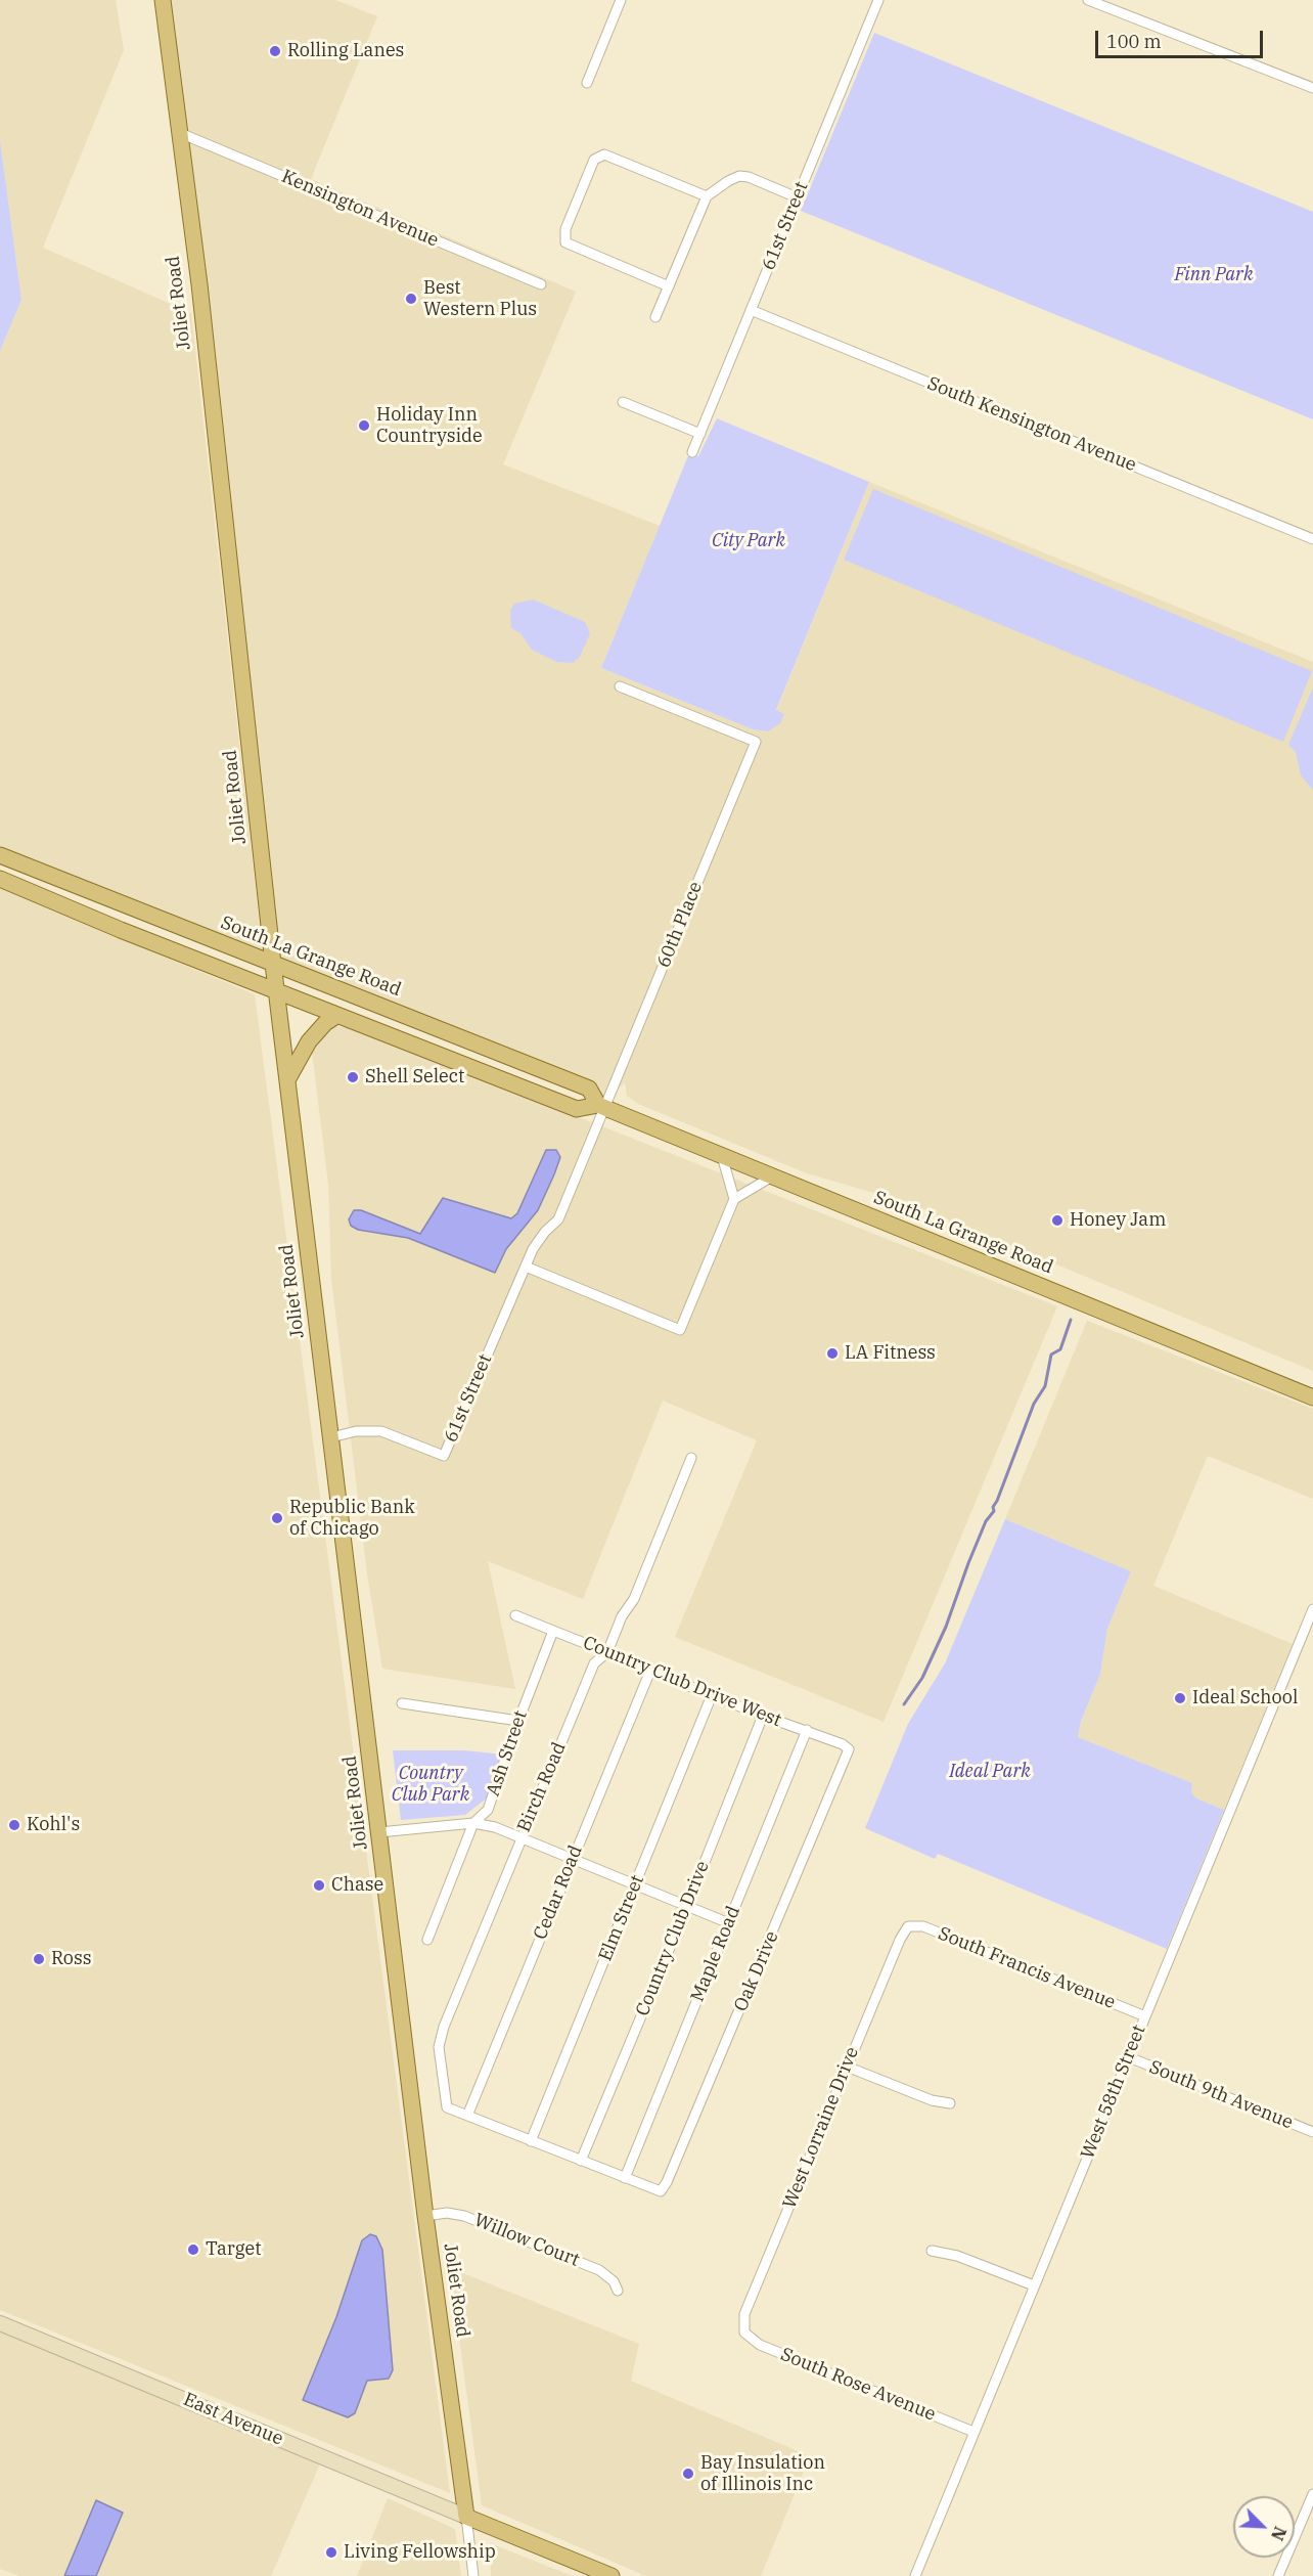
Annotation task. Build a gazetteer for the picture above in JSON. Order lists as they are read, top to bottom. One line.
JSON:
{"streets":{"main road":["Joliet Road","South La Grange Road"],"street":["Kensington Avenue","61st Street","South Kensington Avenue","60th Place","Country Club Drive West","Ash Street","Birch Road","Cedar Road","Elm Street","Country Club Drive","Maple Road","South Francis Avenue","Oak Drive","West 58th Street","South 9th Avenue","West Lorraine Drive","Willow Court","South Rose Avenue","East Avenue"]},"crossings":[["Kensington Avenue","Joliet Road"],["61st Street","Joliet Road"],["61st Street","South Kensington Avenue"],["61st Street","60th Place"],["61st Street","South La Grange Road"],["Joliet Road","South La Grange Road"],["Joliet Road","Willow Court"],["Joliet Road","East Avenue"],["60th Place","South La Grange Road"],["Country Club Drive West","Ash Street"],["Country Club Drive West","Birch Road"],["Country Club Drive West","Cedar Road"],["Country Club Drive West","Elm Street"],["Country Club Drive West","Country Club Drive"],["Country Club Drive West","Maple Road"],["Country Club Drive West","Oak Drive"],["Birch Road","Cedar Road"],["Maple Road","Oak Drive"],["South Francis Avenue","West 58th Street"],["South Francis Avenue","West Lorraine Drive"],["West 58th Street","South 9th Avenue"],["West 58th Street","South Rose Avenue"],["West Lorraine Drive","South Rose Avenue"]],"parks":["Finn Park","City Park","Ideal Park","Country Club Park"],"places":["Rolling Lanes","Best Western Plus","Holiday Inn Countryside","Shell Select","Honey Jam","LA Fitness","Republic Bank of Chicago","Ideal School","Kohl's","Chase","Ross","Target","Bay Insulation of Illinois Inc","Living Fellowship"],"scale_bar":"100 m","north":"bottom right"}
